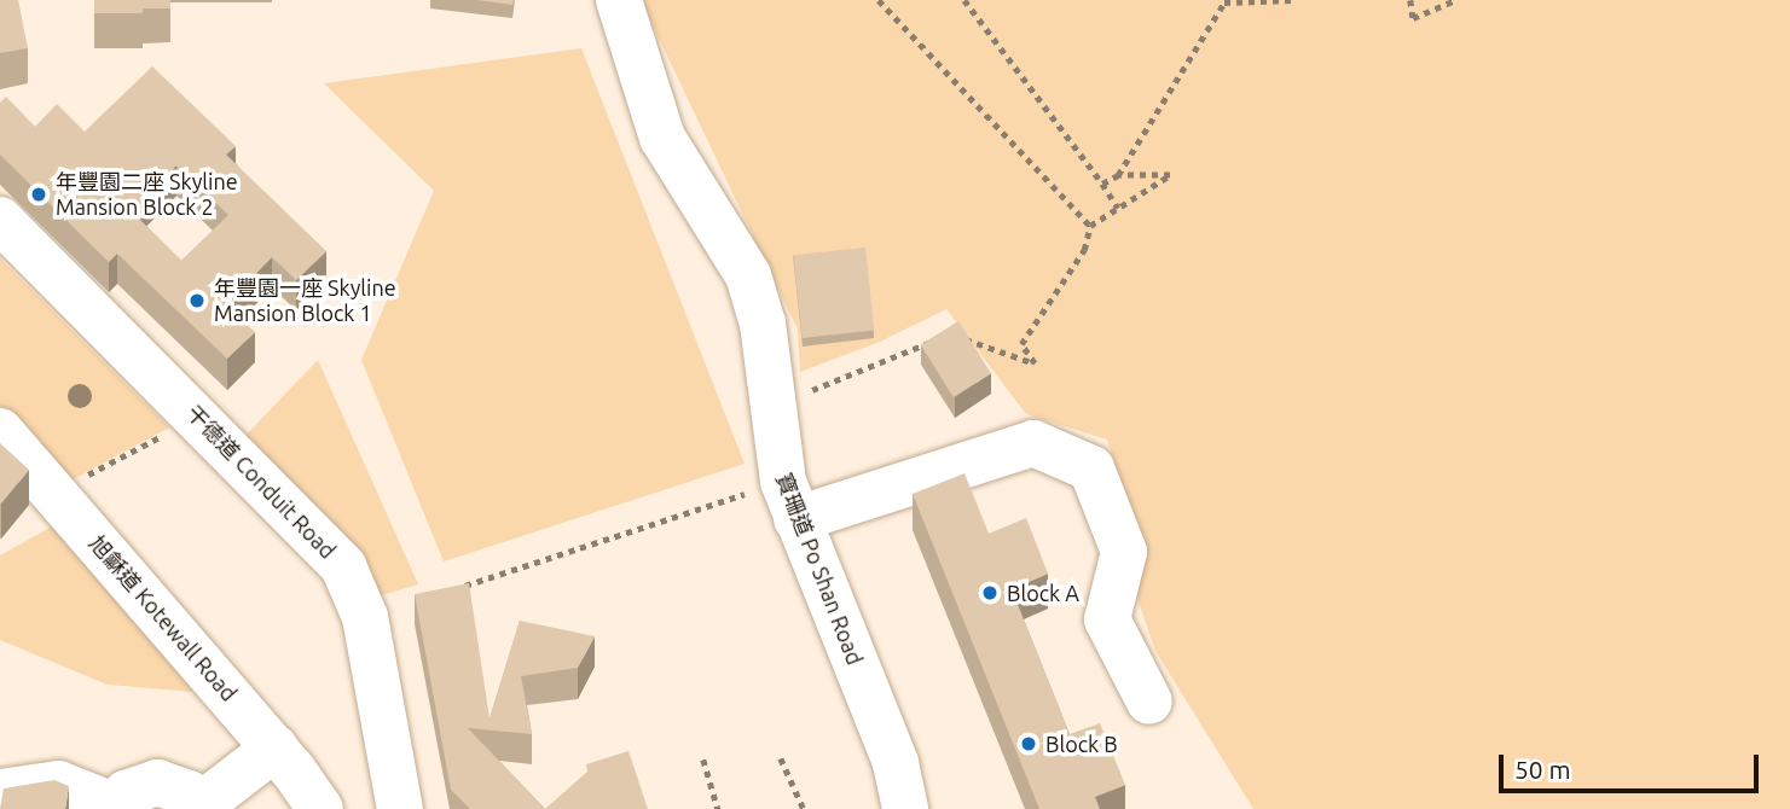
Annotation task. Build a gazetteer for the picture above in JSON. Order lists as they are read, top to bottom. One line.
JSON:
{"streets":{"street":["干德道 Conduit Road","寶珊道 Po Shan Road","旭龢道 Kotewall Road"]},"places":["年豐園二座 Skyline Mansion Block 2","年豐園一座 Skyline Mansion Block 1","Block A","Block B"],"scale_bar":"50 m"}
